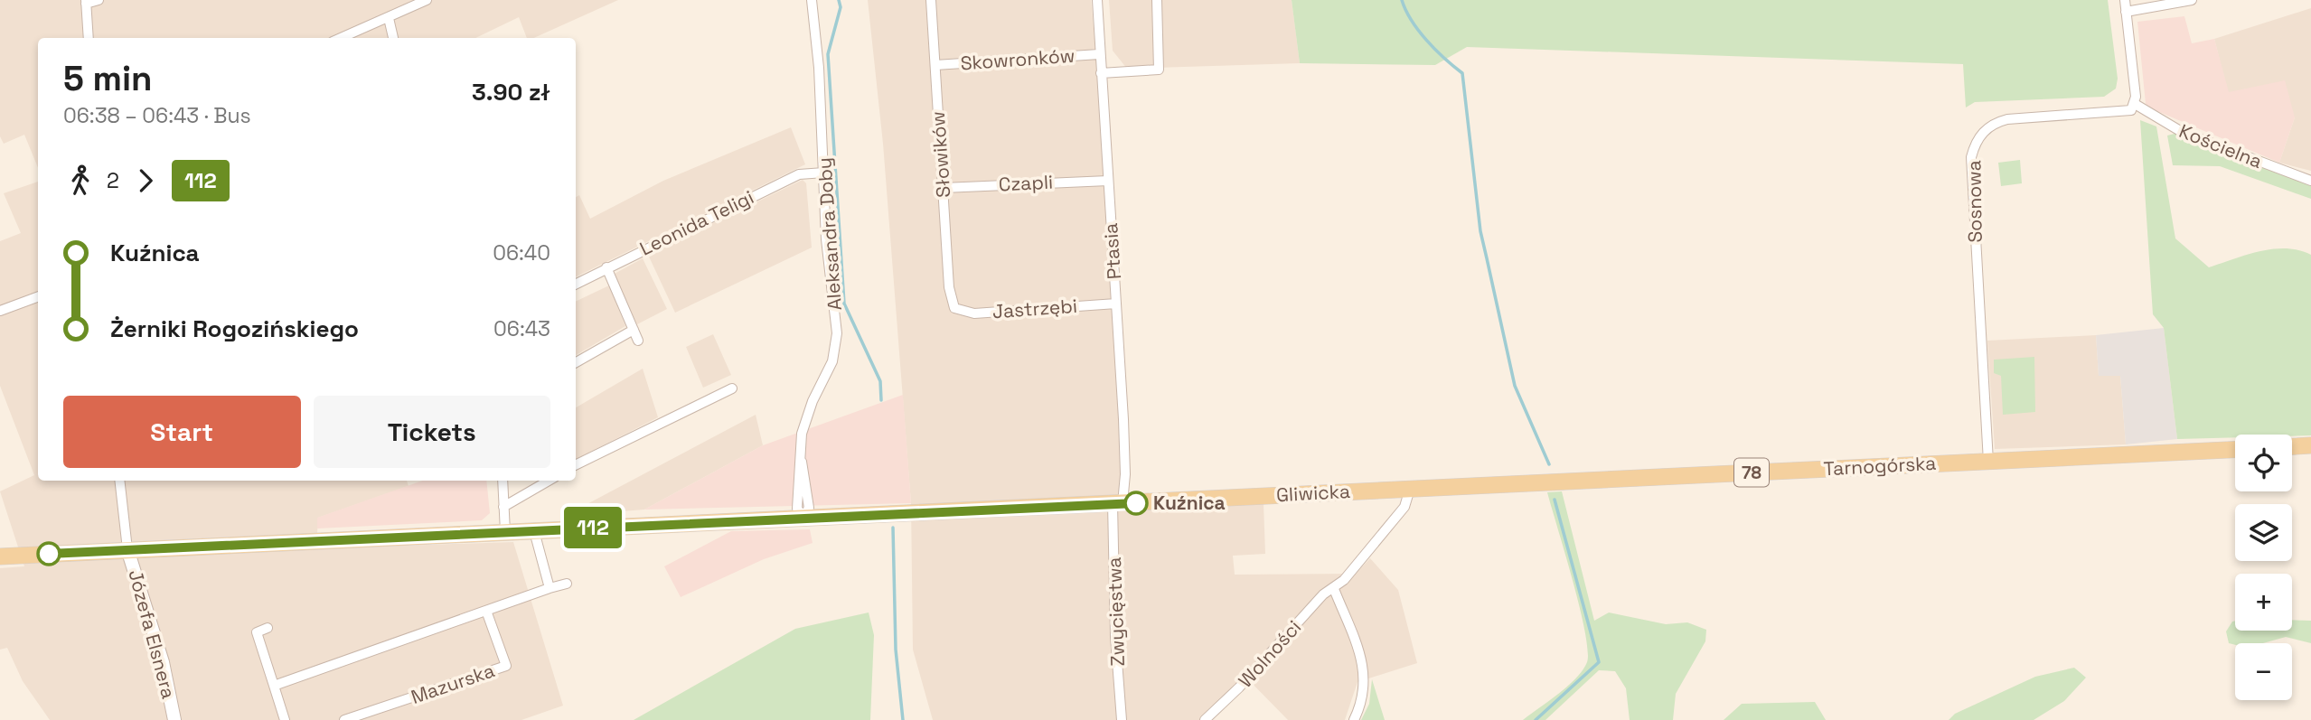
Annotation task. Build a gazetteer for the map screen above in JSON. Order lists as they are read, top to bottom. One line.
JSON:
{"streets":{"main road":["Tarnogórska","78","Gliwicka"],"street":["Skowronków","Kościelna","Słowików","Czapli","Sosnowa","Leonida Teligi","Aleksandra Doby","Ptasia","Jastrzębi","Zwycięstwa","Józefa Elsnera","Wolności","Mazurska"]},"crossings":[["Skowronków","Słowików"],["Skowronków","Ptasia"],["Kościelna","Sosnowa"],["Słowików","Czapli"],["Słowików","Jastrzębi"],["Czapli","Ptasia"],["Sosnowa","Tarnogórska"],["Leonida Teligi","Aleksandra Doby"],["Aleksandra Doby","78"],["Ptasia","Jastrzębi"],["Ptasia","78"],["Ptasia","Gliwicka"],["Ptasia","Zwycięstwa"],["Tarnogórska","Gliwicka"],["78","Gliwicka"],["78","Zwycięstwa"],["78","Józefa Elsnera"],["Gliwicka","Zwycięstwa"],["Gliwicka","Wolności"]],"places":["Kuźnica"],"lines":["bus line 112"],"page":{"on_map":"112","heading":["5 min","06:38 – 06:43 · Bus","3.90 zł"],"legs":["2","112"],"list":[{"name":"Kuźnica","value":"06:40"},{"name":"Żerniki Rogozińskiego","value":"06:43"}],"buttons":["Start","Tickets"],"map_buttons":["+","−"]}}
